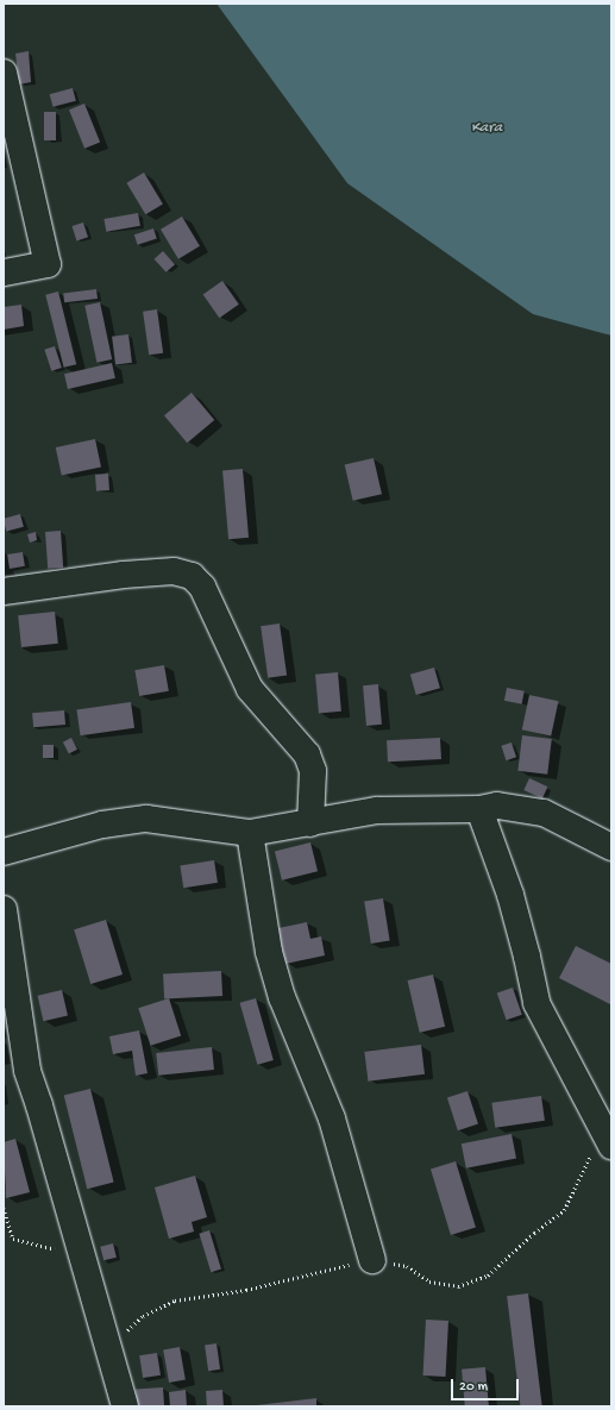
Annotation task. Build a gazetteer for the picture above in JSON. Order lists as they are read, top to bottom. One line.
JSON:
{"water":["Kara"],"scale_bar":"20 m"}
